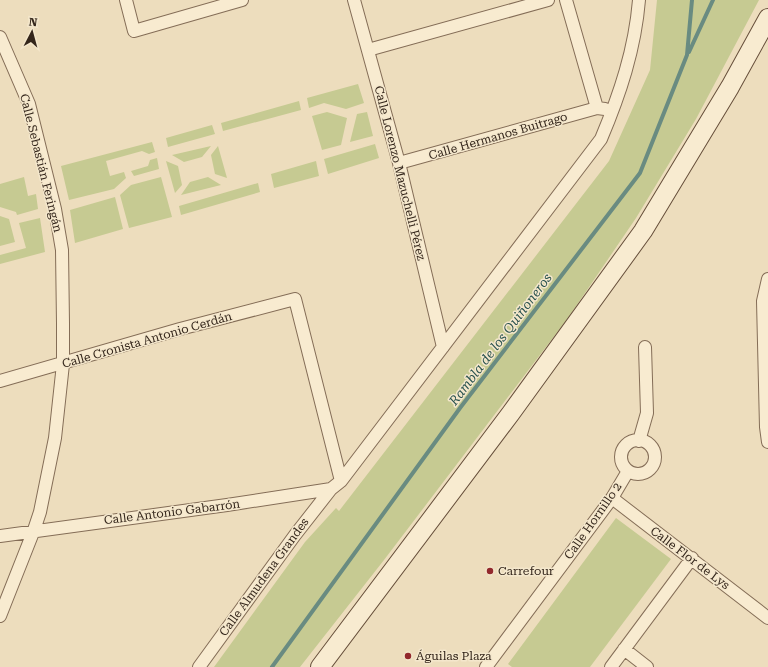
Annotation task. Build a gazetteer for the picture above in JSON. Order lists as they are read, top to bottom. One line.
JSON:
{"streets":{"street":["Calle Hermanos Buitrago","Calle Sebastián Feringán","Calle Lorenzo Mazuchelli Pérez","Calle Cronista Antonio Cerdán","Calle Antonio Gabarrón","Calle Hornillo 2","Calle Flor de Lys","Calle Almudena Grandes"]},"crossings":[["Calle Hermanos Buitrago","Calle Lorenzo Mazuchelli Pérez"],["Calle Sebastián Feringán","Calle Cronista Antonio Cerdán"],["Calle Sebastián Feringán","Calle Antonio Gabarrón"],["Calle Lorenzo Mazuchelli Pérez","Calle Almudena Grandes"],["Calle Cronista Antonio Cerdán","Calle Antonio Gabarrón"],["Calle Cronista Antonio Cerdán","Calle Almudena Grandes"],["Calle Antonio Gabarrón","Calle Almudena Grandes"],["Calle Hornillo 2","Calle Flor de Lys"]],"water":["Rambla de los Quiñoneros"],"places":["Carrefour","Águilas Plaza"],"north":"top"}
